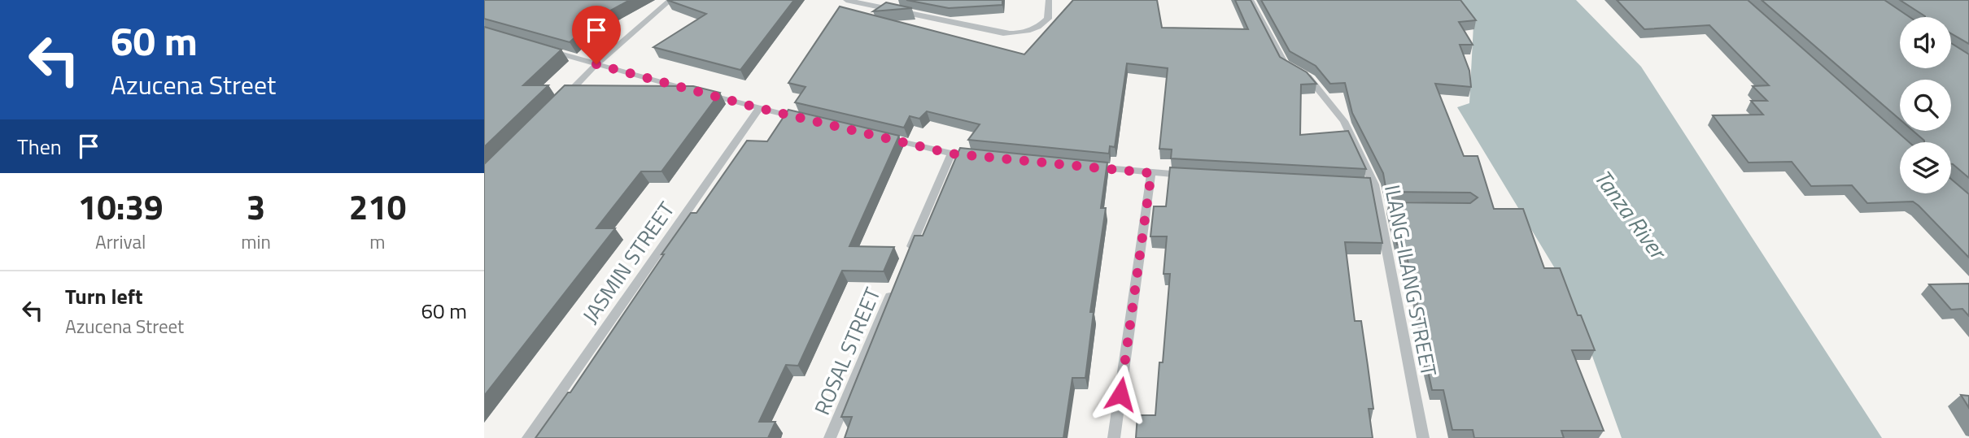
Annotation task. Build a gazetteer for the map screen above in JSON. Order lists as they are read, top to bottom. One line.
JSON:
{"streets":{"street":["JASMIN STREET","ILANG-ILANG STREET","ROSAL STREET"]},"water":["Tanza River"],"page":{"turn":["60 m","Azucena Street"],"then":"Then","eta":["10:39","Arrival","3","min","210","m"],"list":[{"name":"Turn left","note":"Azucena Street","value":"60 m"}]}}
